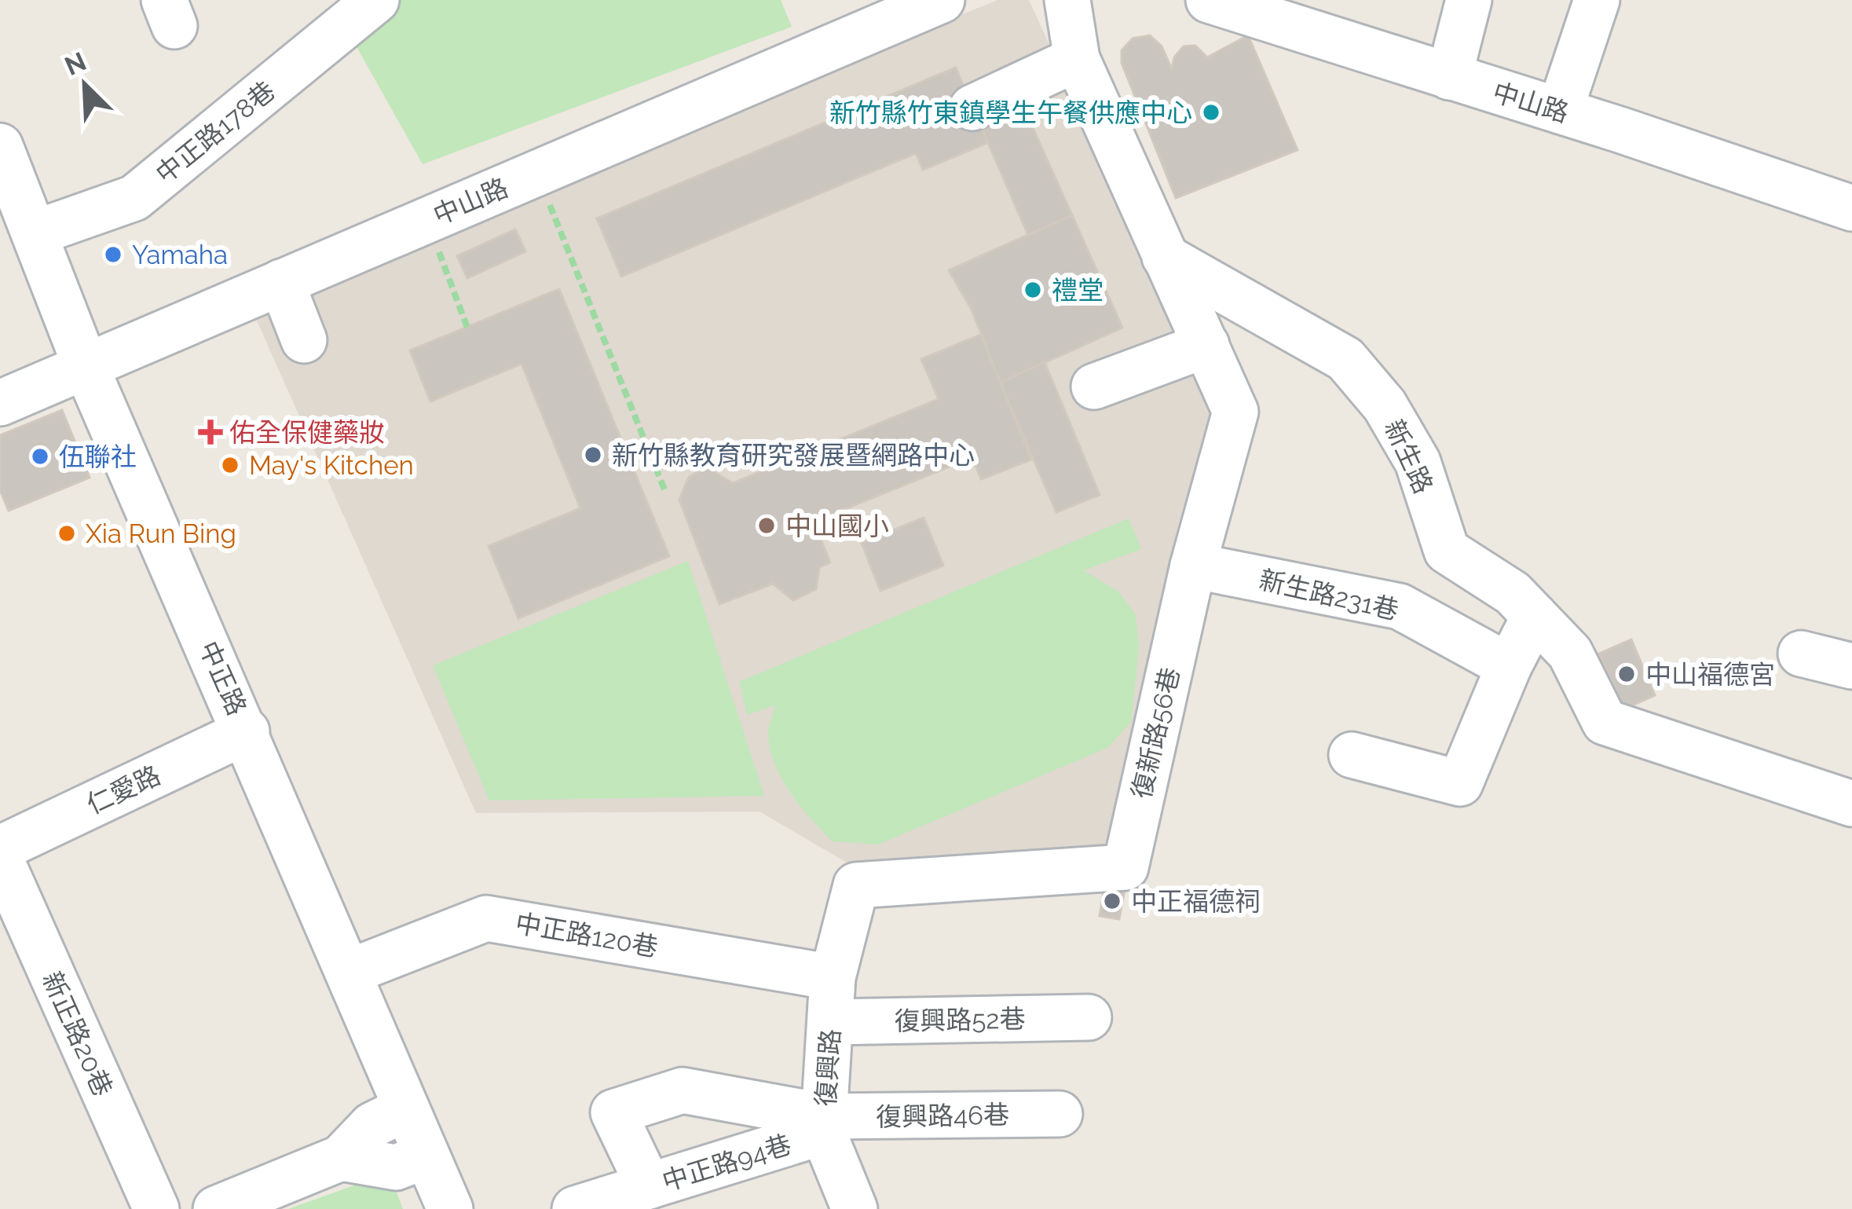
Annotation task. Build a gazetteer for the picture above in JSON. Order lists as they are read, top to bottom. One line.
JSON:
{"streets":{"street":["中山路","中正路178巷","新生路","新生路231巷","中正路","復新路56巷","仁愛路","中正路120巷","復興路52巷","新正路20巷","復興路","復興路46巷","中正路94巷"]},"crossings":[["中山路","中正路"],["中正路178巷","中正路"],["新生路","復新路56巷"],["新生路231巷","復新路56巷"],["中正路","仁愛路"],["中正路","中正路120巷"],["復新路56巷","中正路120巷"],["復新路56巷","復興路"],["中正路120巷","復興路"],["復興路52巷","復興路"],["復興路","復興路46巷"],["復興路","中正路94巷"],["復興路46巷","中正路94巷"]],"places":{"other":["新竹縣竹東鎮學生午餐供應中心","Yamaha","禮堂","新竹縣教育研究發展暨網路中心","伍聯社","May's Kitchen","中山國小","Xia Run Bing","中山福德宮","中正福德祠"],"health":["佑全保健藥妝"]},"north":"top left"}
